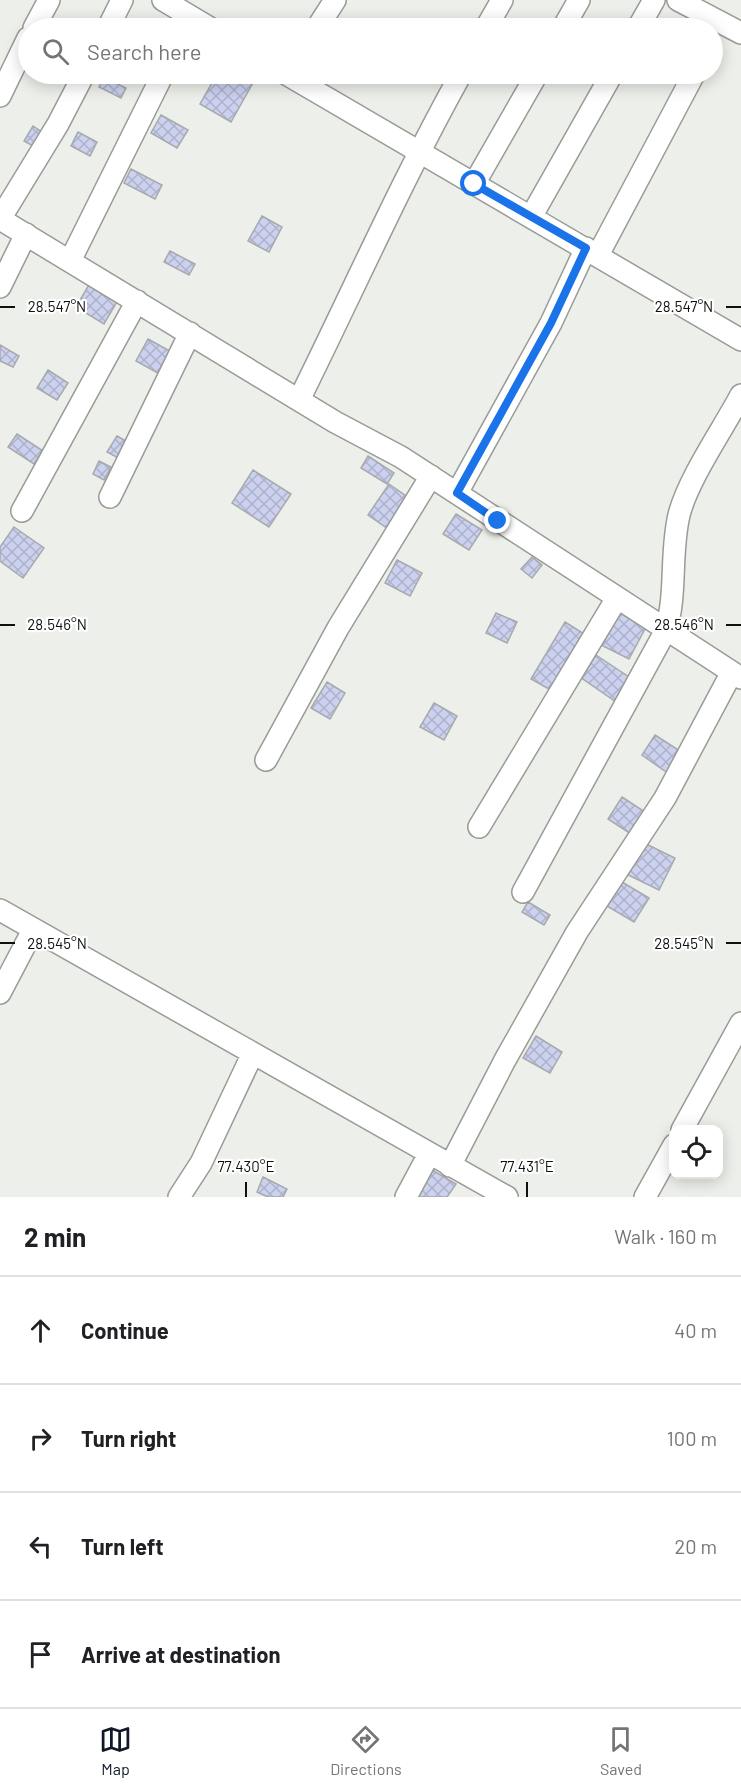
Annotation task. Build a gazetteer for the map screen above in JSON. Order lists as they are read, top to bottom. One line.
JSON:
{"page":{"search":"Search here","heading":["2 min","Walk · 160 m"],"list":[["Continue","40 m"],["Turn right","100 m"],["Turn left","20 m"],"Arrive at destination"],"nav":["Map","Directions","Saved"]},"coordinates":["28.547°N","28.546°N","28.545°N","77.430°E","77.431°E"]}
